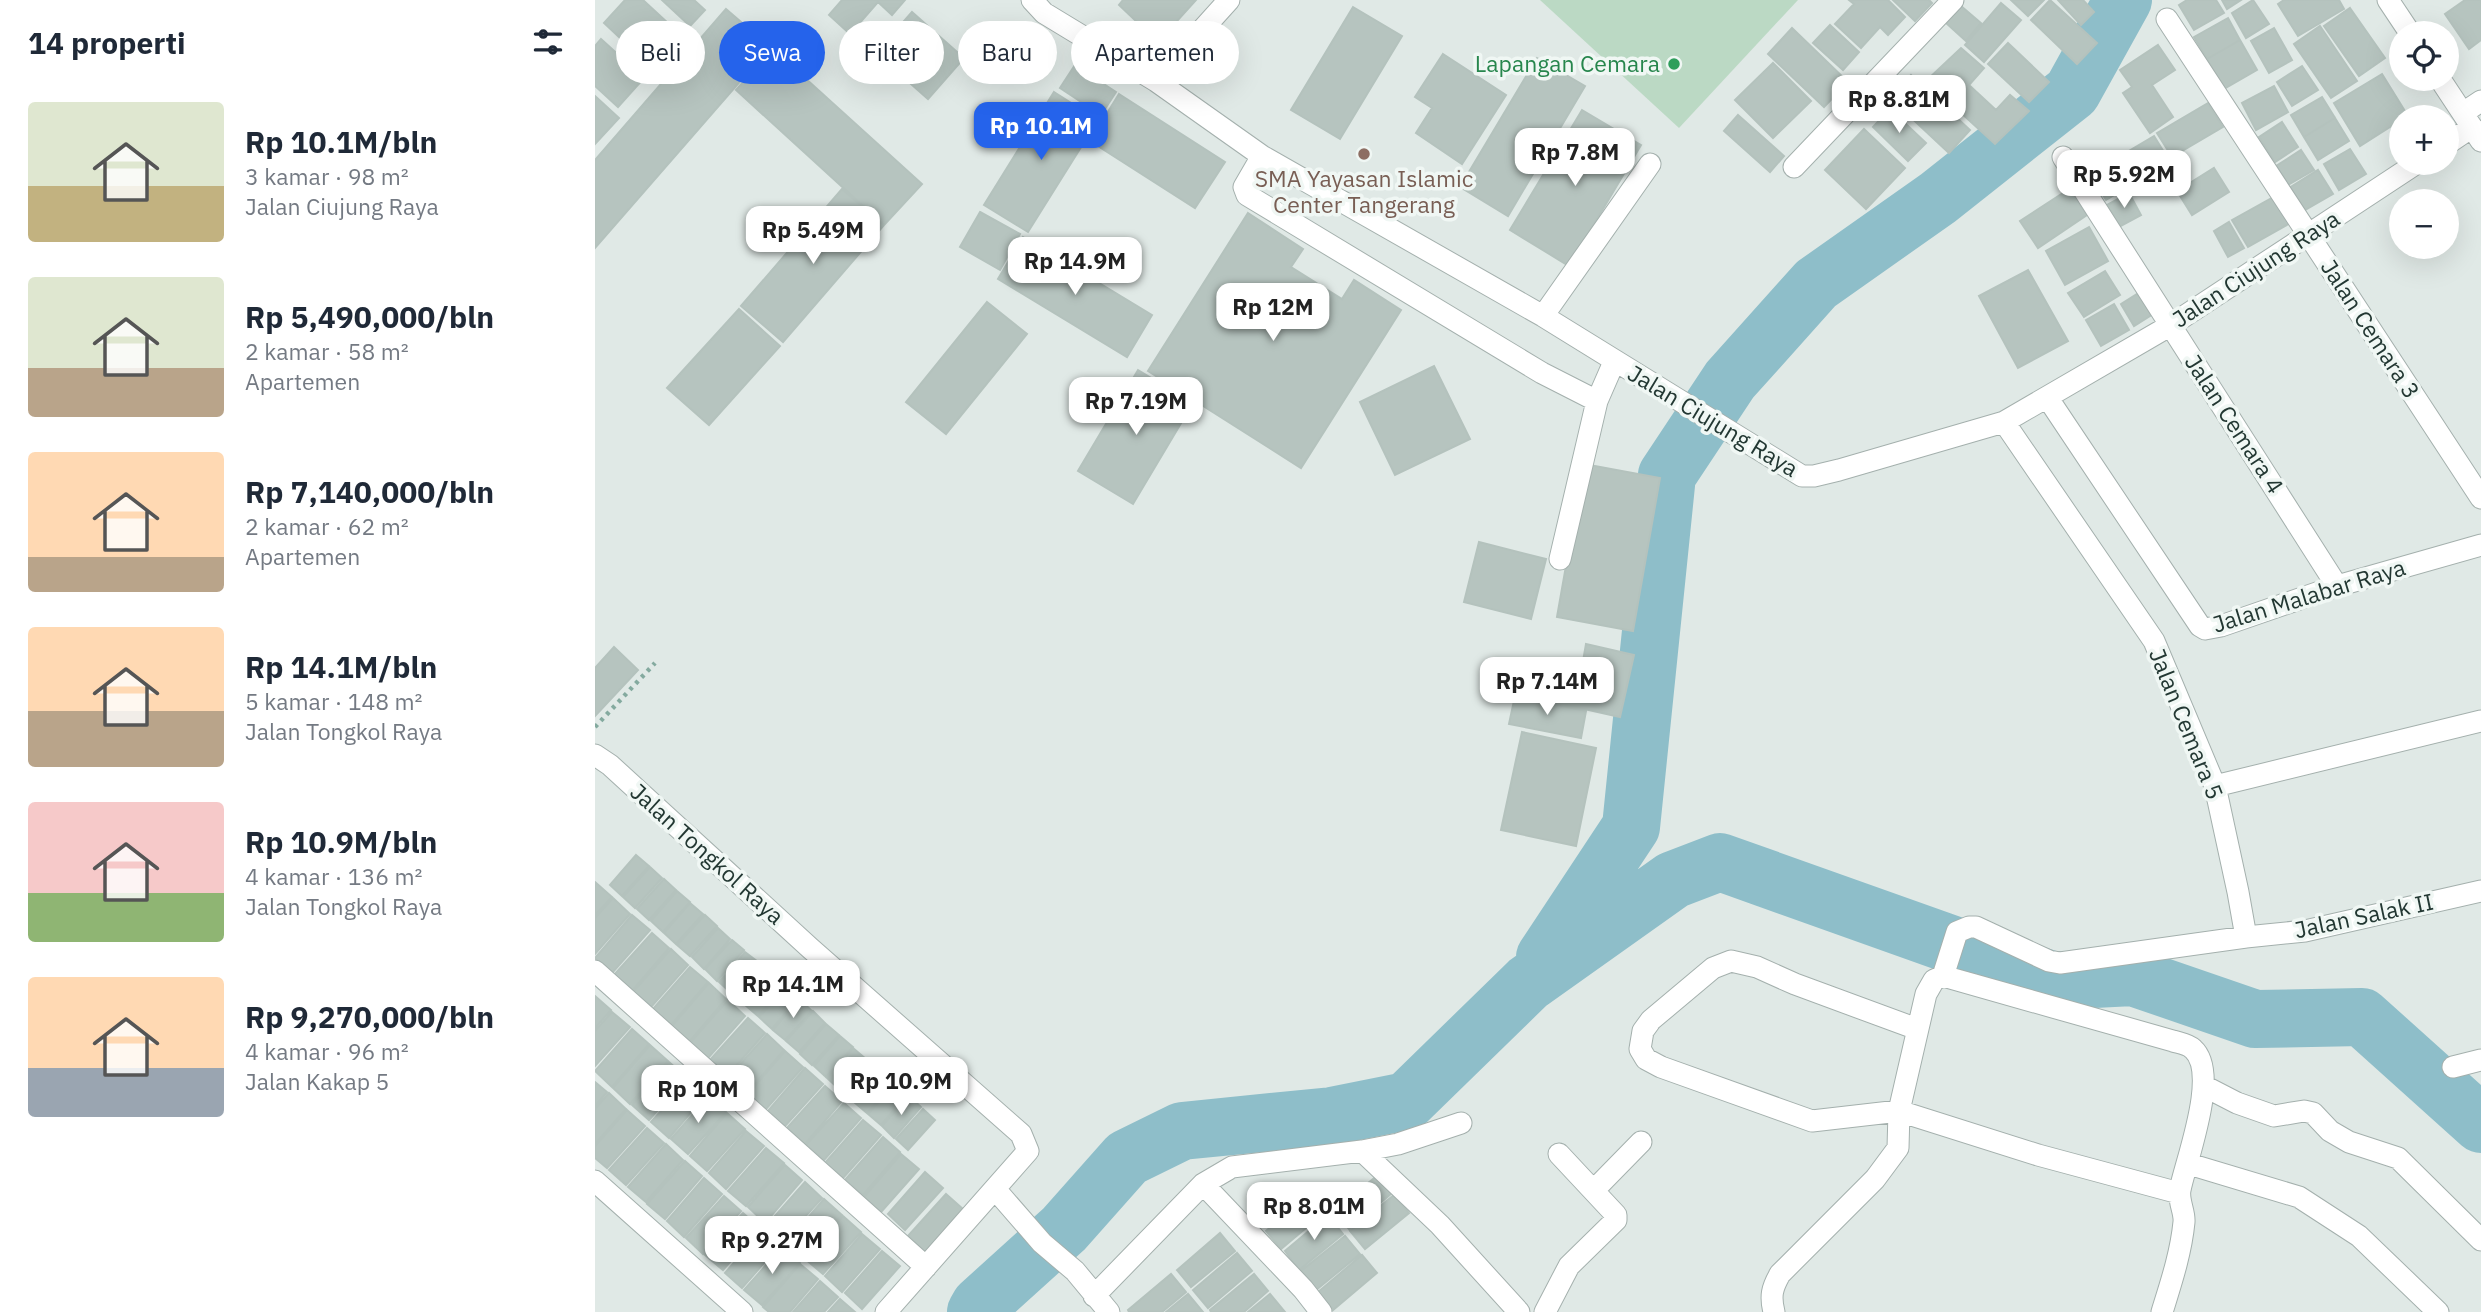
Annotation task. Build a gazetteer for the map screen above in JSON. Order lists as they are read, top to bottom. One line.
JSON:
{"streets":{"street":["Jalan Ciujung Raya","Jalan Cemara 3","Jalan Cemara 4","Jalan Malabar Raya","Jalan Cemara 5","Jalan Tongkol Raya","Jalan Salak II"]},"crossings":[["Jalan Ciujung Raya","Jalan Cemara 3"],["Jalan Ciujung Raya","Jalan Cemara 4"],["Jalan Ciujung Raya","Jalan Malabar Raya"],["Jalan Ciujung Raya","Jalan Cemara 5"],["Jalan Cemara 4","Jalan Malabar Raya"],["Jalan Cemara 5","Jalan Salak II"]],"places":["Lapangan Cemara","SMA Yayasan Islamic Center Tangerang"],"page":{"heading":"14 properti","map_buttons":["+","−"],"chip":["Beli","Sewa","Filter","Baru","Apartemen"],"price":["Rp 8.81M","Rp 10.1M","Rp 7.8M","Rp 5.92M","Rp 5.49M","Rp 14.9M","Rp 12M","Rp 7.19M","Rp 7.14M","Rp 14.1M","Rp 10.9M","Rp 10M","Rp 8.01M","Rp 9.27M"],"list":[{"name":"Rp 10.1M/bln","note":"3 kamar · 98 m² · Jalan Ciujung Raya"},{"name":"Rp 5,490,000/bln","note":"2 kamar · 58 m² · Apartemen"},{"name":"Rp 7,140,000/bln","note":"2 kamar · 62 m² · Apartemen"},{"name":"Rp 14.1M/bln","note":"5 kamar · 148 m² · Jalan Tongkol Raya"},{"name":"Rp 10.9M/bln","note":"4 kamar · 136 m² · Jalan Tongkol Raya"},{"name":"Rp 9,270,000/bln","note":"4 kamar · 96 m² · Jalan Kakap 5"}]}}
